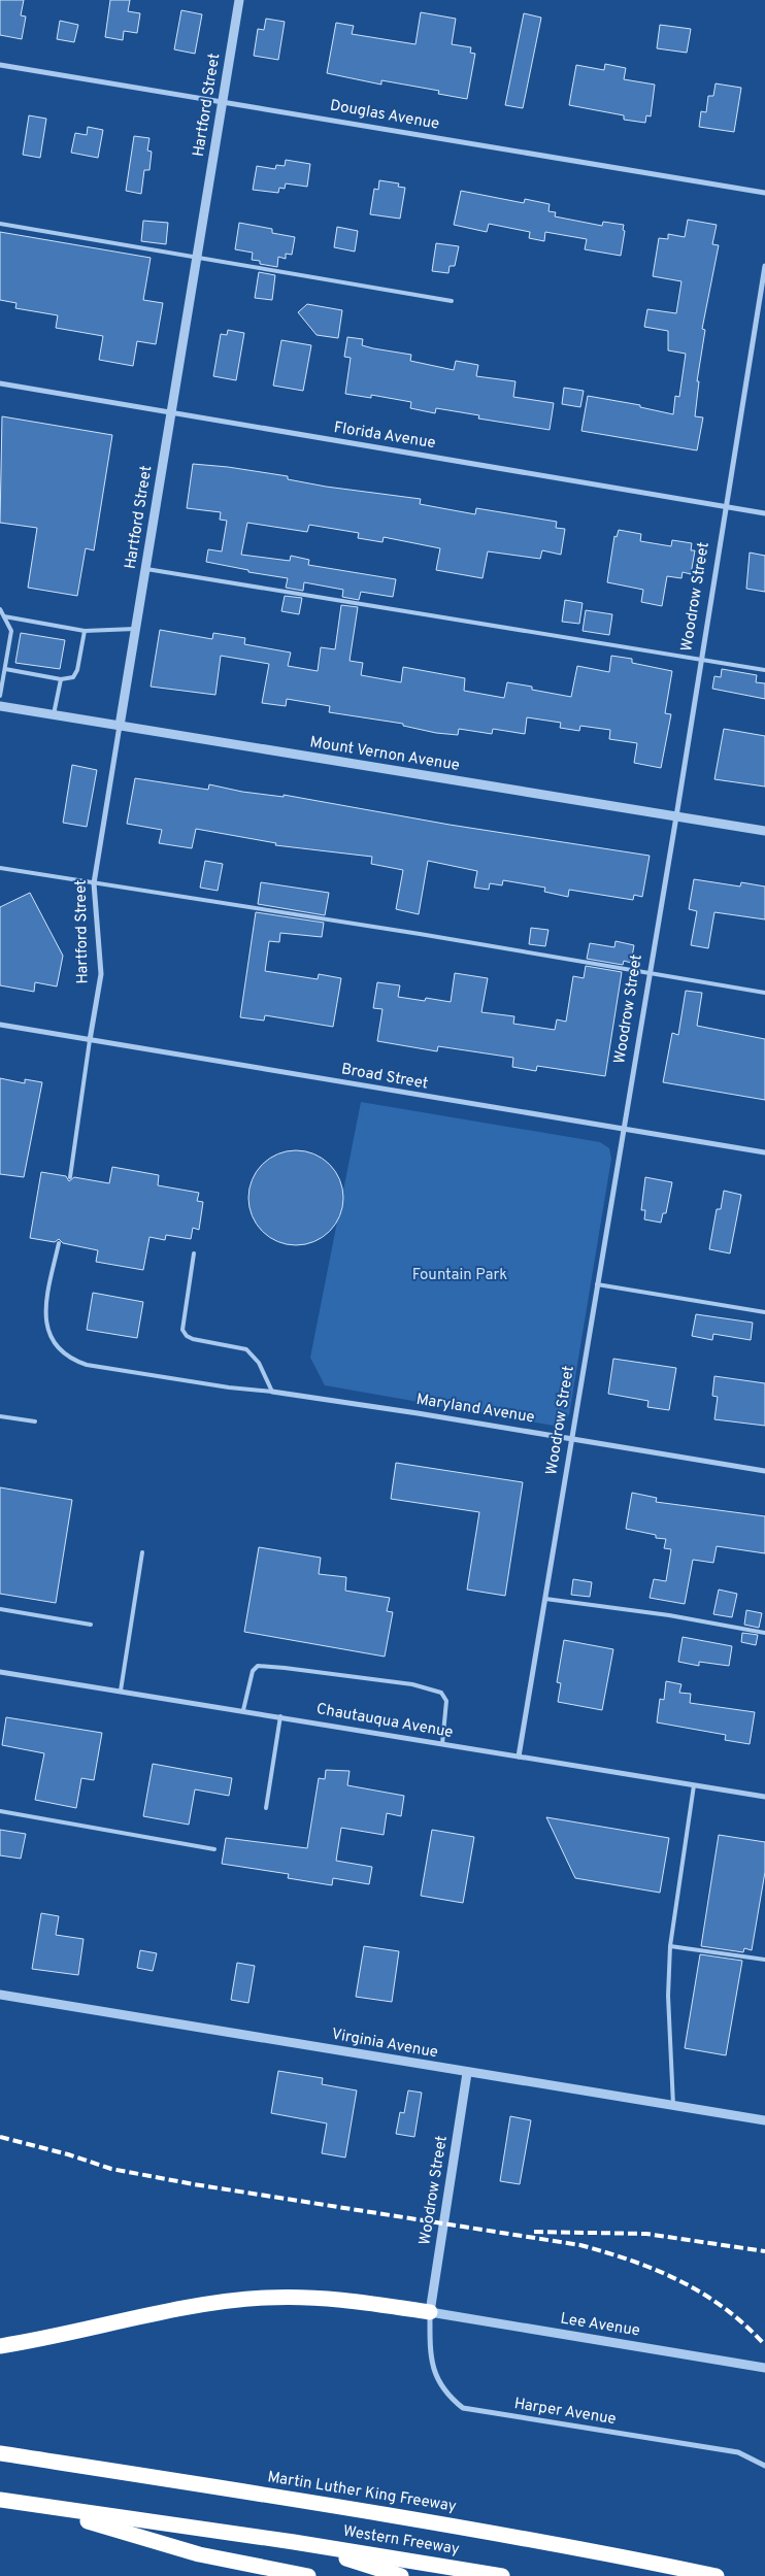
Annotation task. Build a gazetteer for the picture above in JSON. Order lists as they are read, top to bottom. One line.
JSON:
{"streets":{"highway":["Martin Luther King Freeway","Western Freeway"],"street":["Hartford Street","Douglas Avenue","Florida Avenue","Woodrow Street","Mount Vernon Avenue","Broad Street","Maryland Avenue","Chautauqua Avenue","Virginia Avenue","Lee Avenue","Harper Avenue"]},"crossings":[["Hartford Street","Douglas Avenue"],["Hartford Street","Florida Avenue"],["Hartford Street","Mount Vernon Avenue"],["Hartford Street","Broad Street"],["Florida Avenue","Woodrow Street"],["Woodrow Street","Mount Vernon Avenue"],["Woodrow Street","Broad Street"],["Woodrow Street","Maryland Avenue"],["Woodrow Street","Chautauqua Avenue"],["Woodrow Street","Virginia Avenue"],["Woodrow Street","Lee Avenue"],["Woodrow Street","Harper Avenue"],["Lee Avenue","Harper Avenue"]],"parks":["Fountain Park"]}
